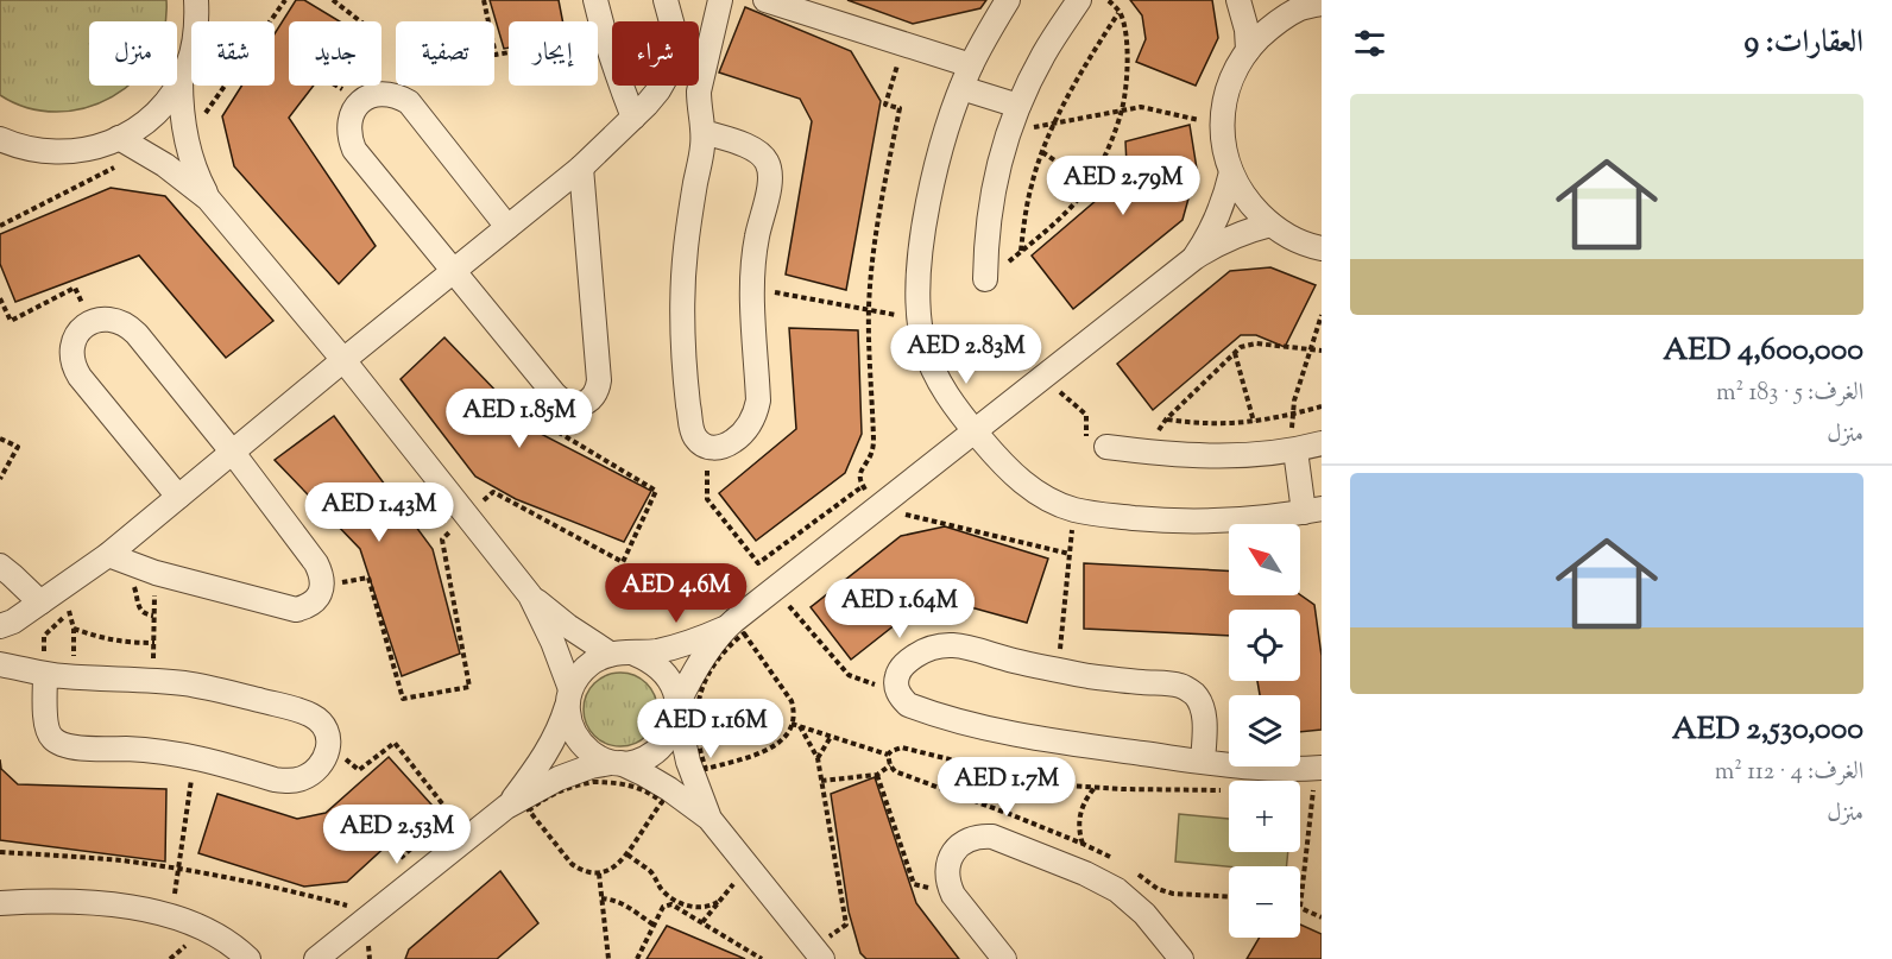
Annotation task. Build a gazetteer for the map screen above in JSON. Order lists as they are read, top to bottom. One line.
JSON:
{"north":"top left","page":{"heading":"العقارات: 9","chip":["شراء","إيجار","تصفية","جديد","شقة","منزل"],"list":[{"name":"AED 4,600,000","note":"الغرف: 5 · 183 m² · منزل"},{"name":"AED 2,530,000","note":"الغرف: 4 · 112 m² · منزل"}],"price":["AED 2.79M","AED 2.83M","AED 1.85M","AED 1.43M","AED 4.6M","AED 1.64M","AED 1.16M","AED 1.7M","AED 2.53M"],"map_buttons":["+","−"]}}
